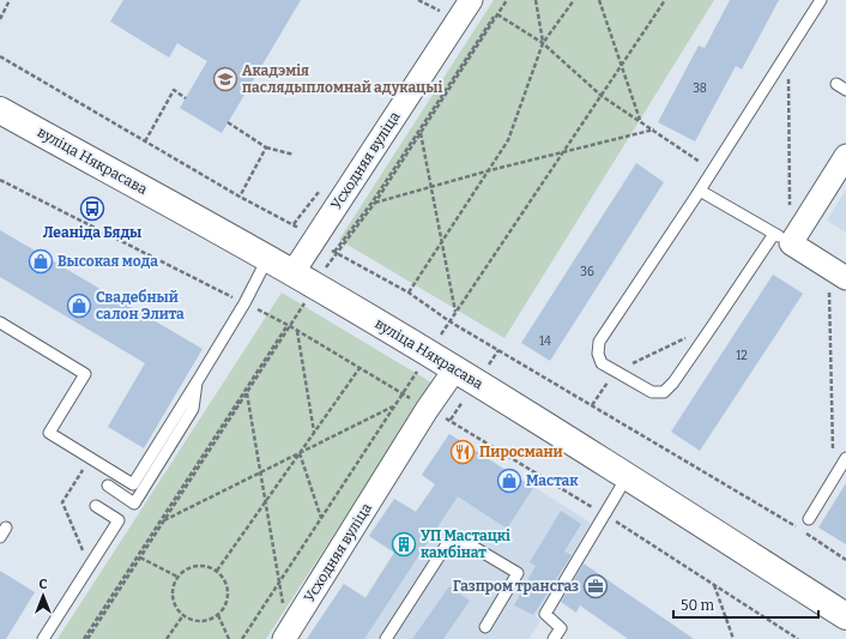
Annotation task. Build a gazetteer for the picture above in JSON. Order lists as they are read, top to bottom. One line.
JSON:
{"streets":{"main road":["вуліца Някрасава"],"street":["Усходняя вуліца"]},"crossings":[["вуліца Някрасава","Усходняя вуліца"]],"places":{"school or university":["Акадэмія паслядыпломнай адукацыі"],"bus stop":["Леаніда Бяды"],"shop":["Высокая мода","Свадебный салон Элита","Мастак"],"restaurant":["Пиросмани"],"building":["УП Мастацкі камбінат"],"office":["Газпром трансгаз"]},"house_numbers":["38","36","14","12"],"scale_bar":"50 m","north":"top"}
